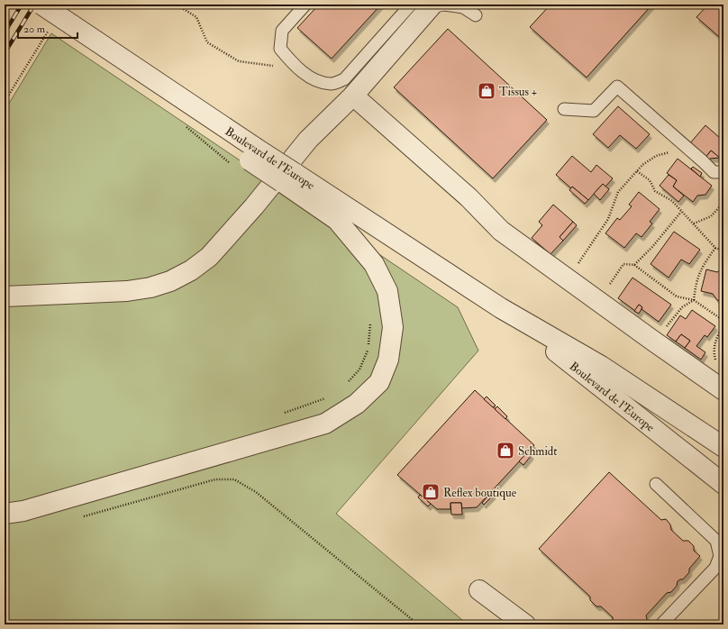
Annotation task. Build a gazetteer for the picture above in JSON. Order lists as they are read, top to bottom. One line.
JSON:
{"streets":{"street":["Boulevard de l'Europe"]},"places":{"shop":["Tissus +","Schmidt","Reflex boutique"]},"scale_bar":"20 m"}
